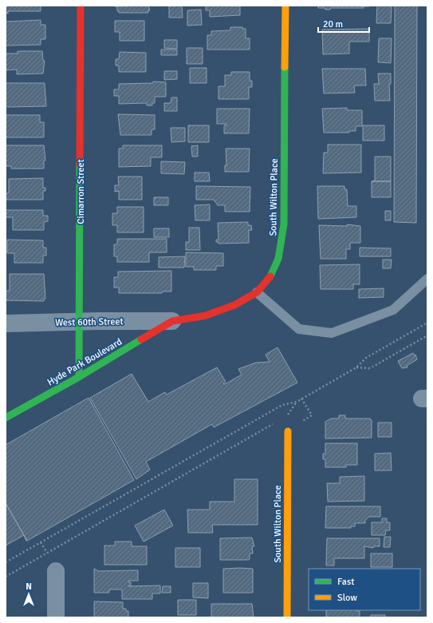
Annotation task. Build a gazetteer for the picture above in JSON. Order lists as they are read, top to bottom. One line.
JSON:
{"streets":{"street":["Cimarron Street","South Wilton Place","West 60th Street","Hyde Park Boulevard"]},"crossings":[["Cimarron Street","West 60th Street"],["Cimarron Street","Hyde Park Boulevard"],["South Wilton Place","West 60th Street"],["South Wilton Place","Hyde Park Boulevard"],["West 60th Street","Hyde Park Boulevard"]],"legend":["Fast","Slow"],"scale_bar":"20 m","north":"top"}
